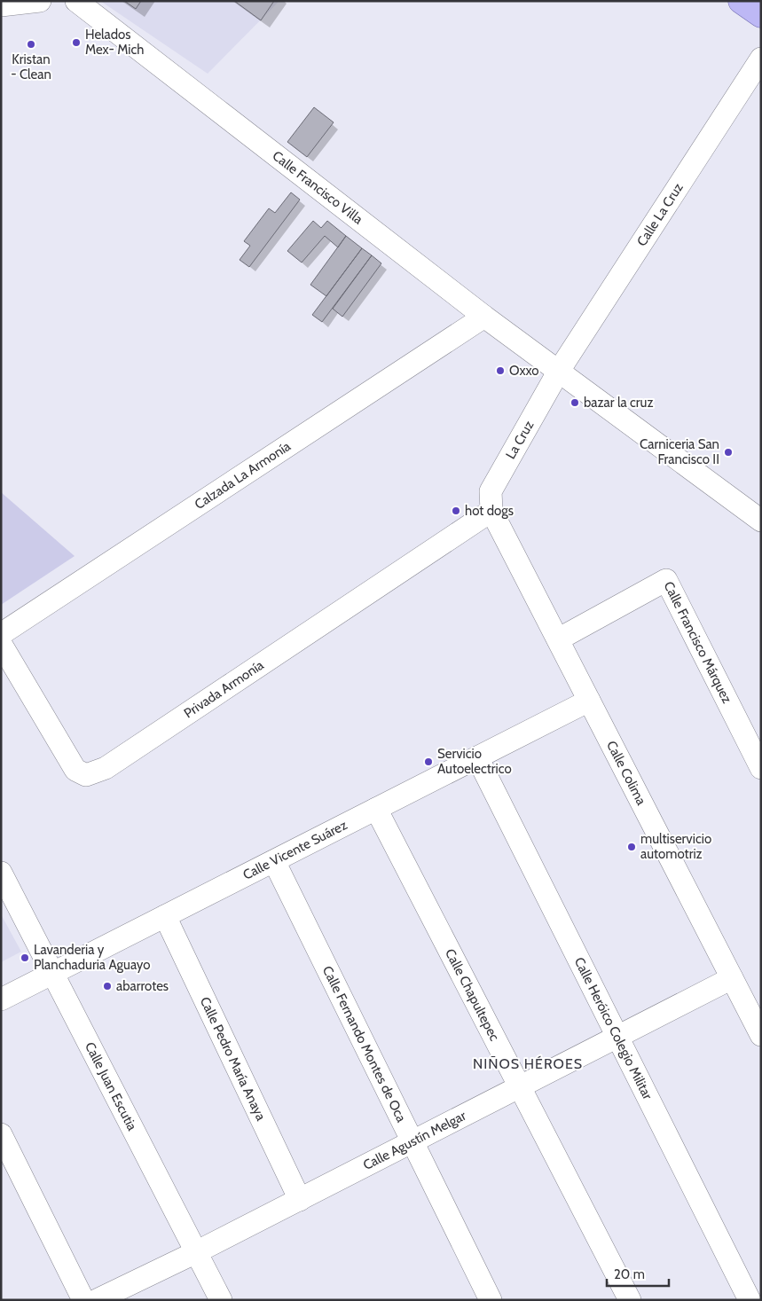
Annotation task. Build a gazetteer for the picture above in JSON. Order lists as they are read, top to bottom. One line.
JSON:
{"streets":{"street":["Calle Francisco Villa","Calle La Cruz","La Cruz","Calzada La Armonía","Calle Francisco Márquez","Privada Armonía","Calle Colima","Calle Vicente Suárez","Calle Chapultepec","Calle Heróico Colegio Militar","Calle Fernando Montes de Oca","Calle Pedro María Anaya","Calle Juan Escutia","Calle Agustín Melgar"]},"crossings":[["Calle Francisco Villa","Calle La Cruz"],["Calle Francisco Villa","La Cruz"],["Calle Francisco Villa","Calzada La Armonía"],["Calle La Cruz","La Cruz"],["La Cruz","Privada Armonía"],["La Cruz","Calle Colima"],["Calle Francisco Márquez","Calle Colima"],["Privada Armonía","Calle Colima"],["Calle Colima","Calle Vicente Suárez"],["Calle Colima","Calle Agustín Melgar"],["Calle Vicente Suárez","Calle Chapultepec"],["Calle Vicente Suárez","Calle Heróico Colegio Militar"],["Calle Vicente Suárez","Calle Fernando Montes de Oca"],["Calle Vicente Suárez","Calle Pedro María Anaya"],["Calle Vicente Suárez","Calle Juan Escutia"],["Calle Chapultepec","Calle Agustín Melgar"],["Calle Heróico Colegio Militar","Calle Agustín Melgar"],["Calle Fernando Montes de Oca","Calle Agustín Melgar"],["Calle Pedro María Anaya","Calle Agustín Melgar"],["Calle Juan Escutia","Calle Agustín Melgar"]],"districts":["NIÑOS HÉROES"],"places":["Helados Mex- Mich","Kristan - Clean","Oxxo","bazar la cruz","Carniceria San Francisco II","hot dogs","Servicio Autoelectrico","multiservicio automotriz","Lavanderia y Planchaduria Aguayo","abarrotes"],"scale_bar":"20 m"}
